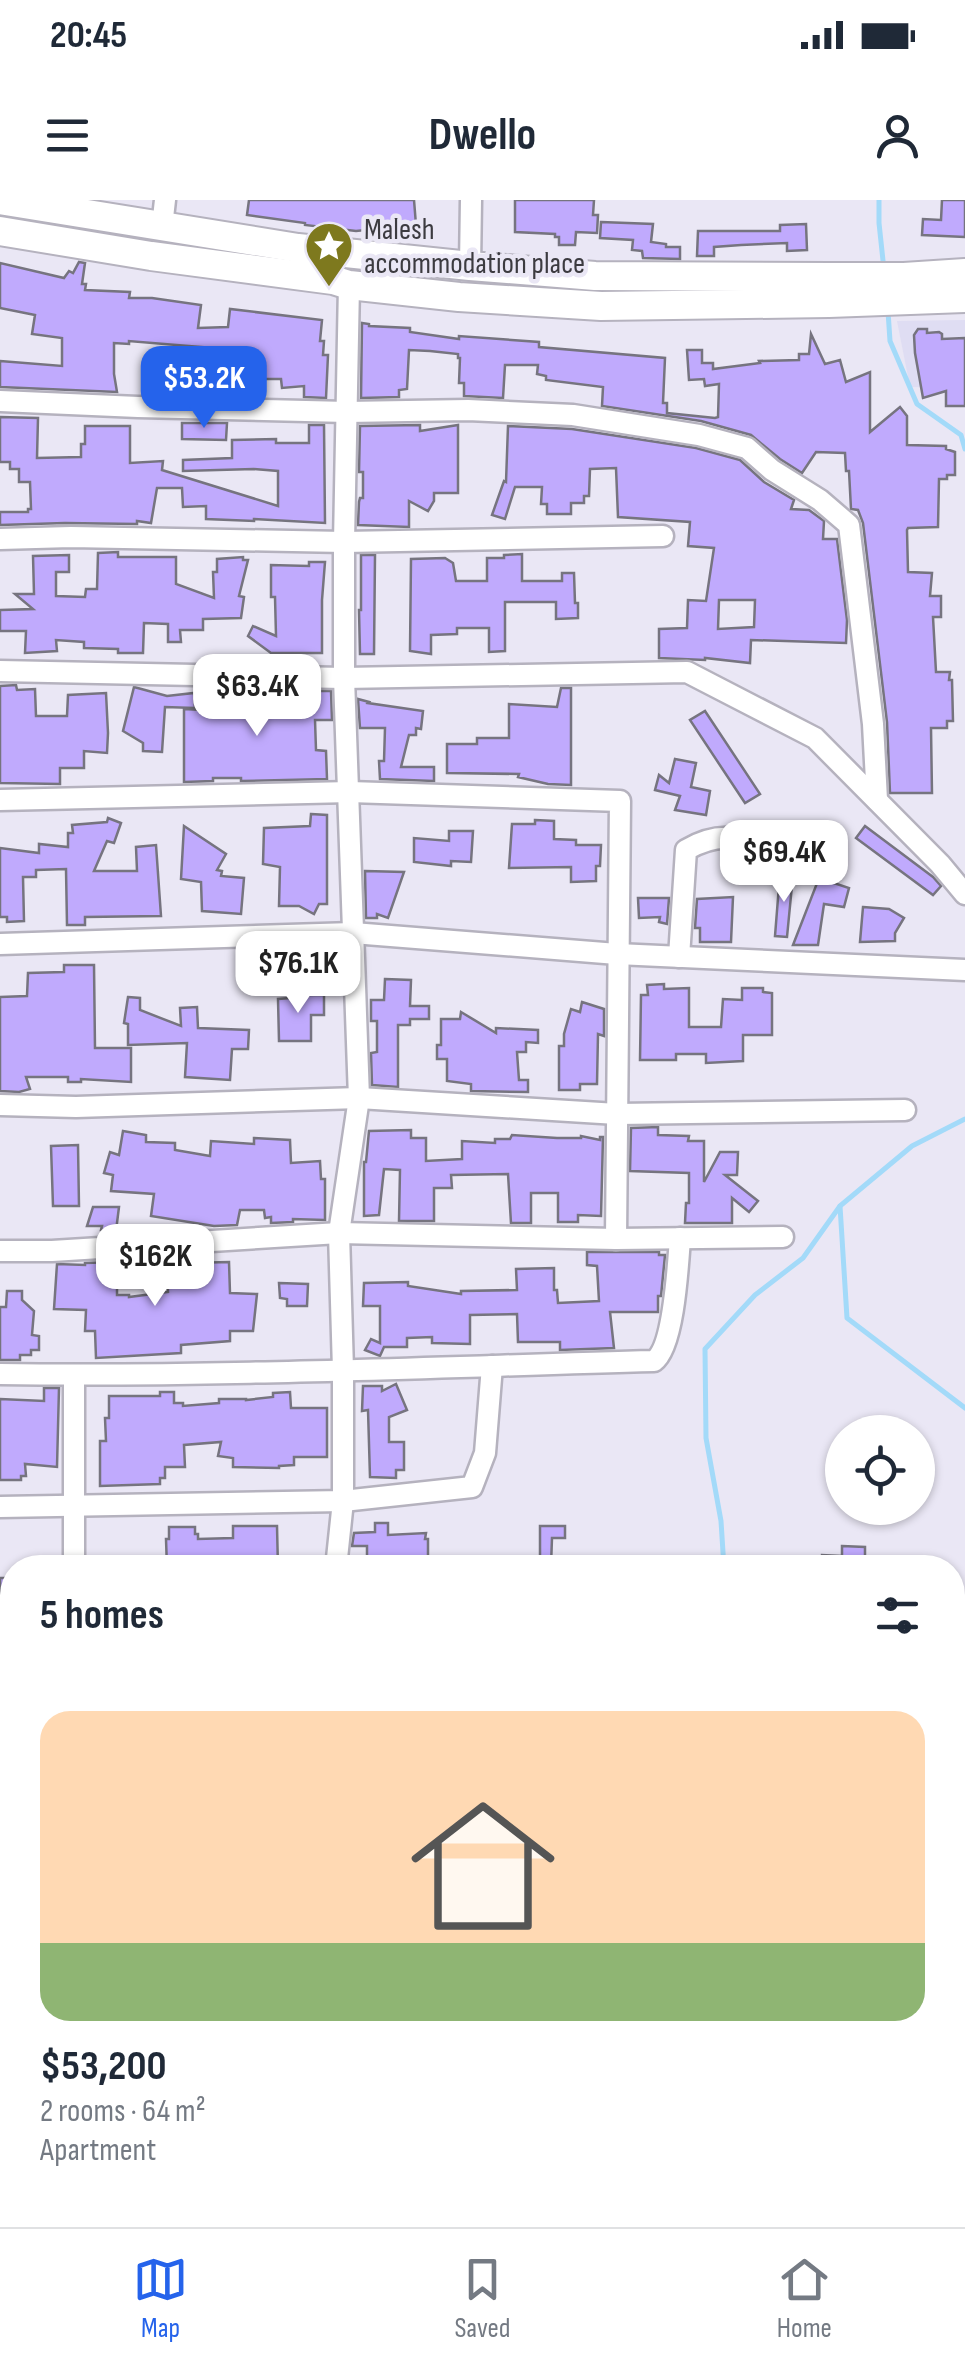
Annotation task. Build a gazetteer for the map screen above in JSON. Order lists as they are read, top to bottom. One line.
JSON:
{"places":{"place":["Malesh accommodation place"]},"page":{"status":"20:45","header":"Dwello","price":["$53.2K","$63.4K","$69.4K","$76.1K","$162K"],"heading":"5 homes","list":[{"name":"$53,200","note":"2 rooms · 64 m² · Apartment"}],"tabs":["Map","Saved","Home"]}}
